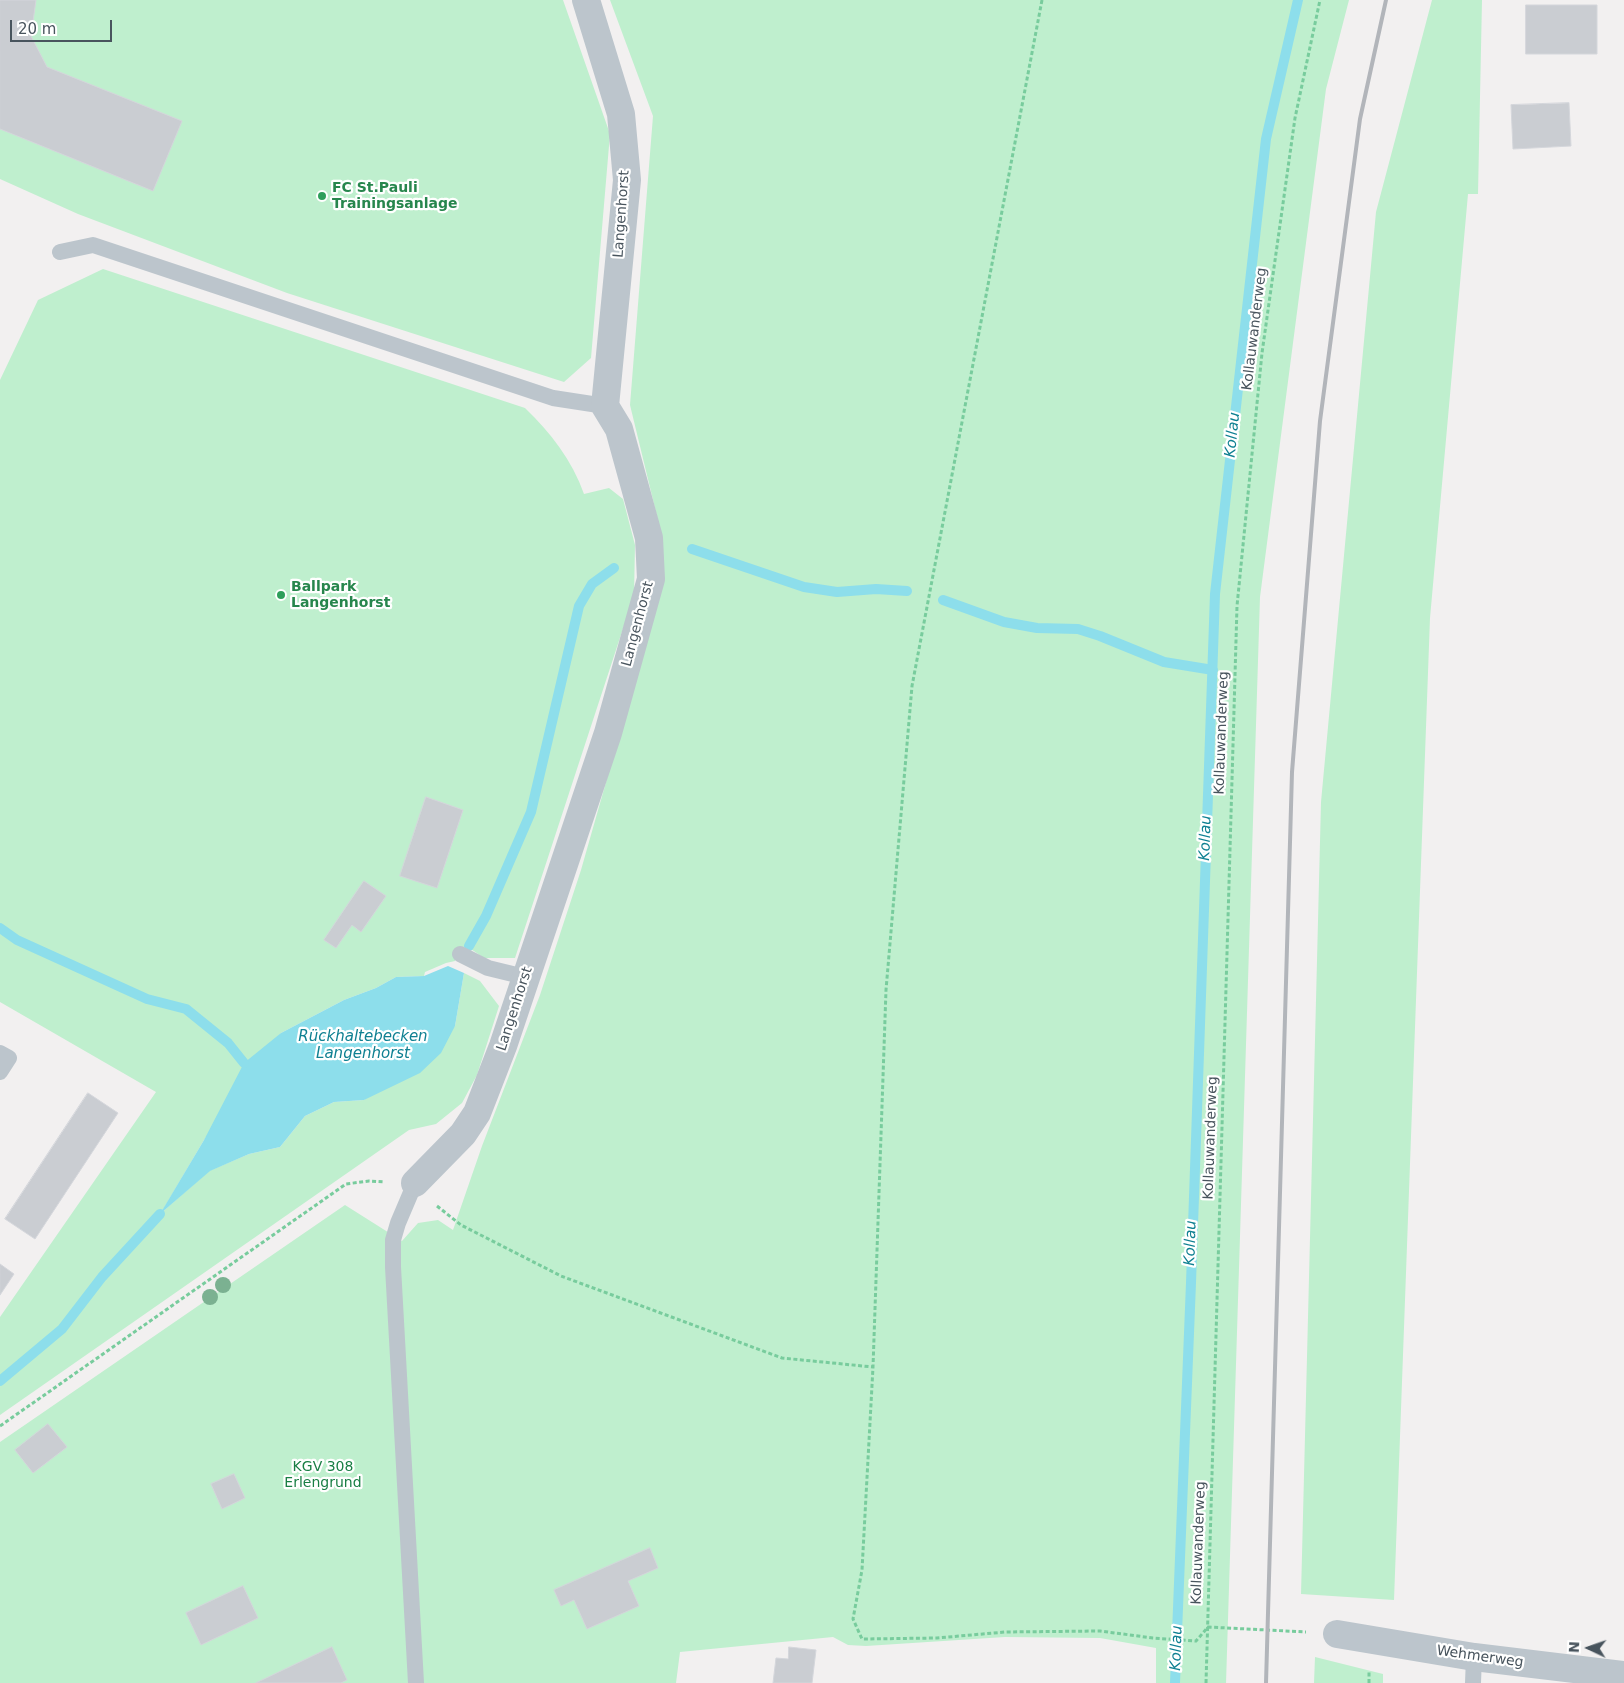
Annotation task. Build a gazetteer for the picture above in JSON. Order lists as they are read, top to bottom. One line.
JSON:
{"streets":{"street":["Langenhorst","Wehmerweg"],"path":["Kollauwanderweg"]},"water":["Kollau","Rückhaltebecken Langenhorst"],"parks":["KGV 308 Erlengrund"],"places":["FC St.Pauli Trainingsanlage","Ballpark Langenhorst"],"scale_bar":"20 m","north":"left"}
